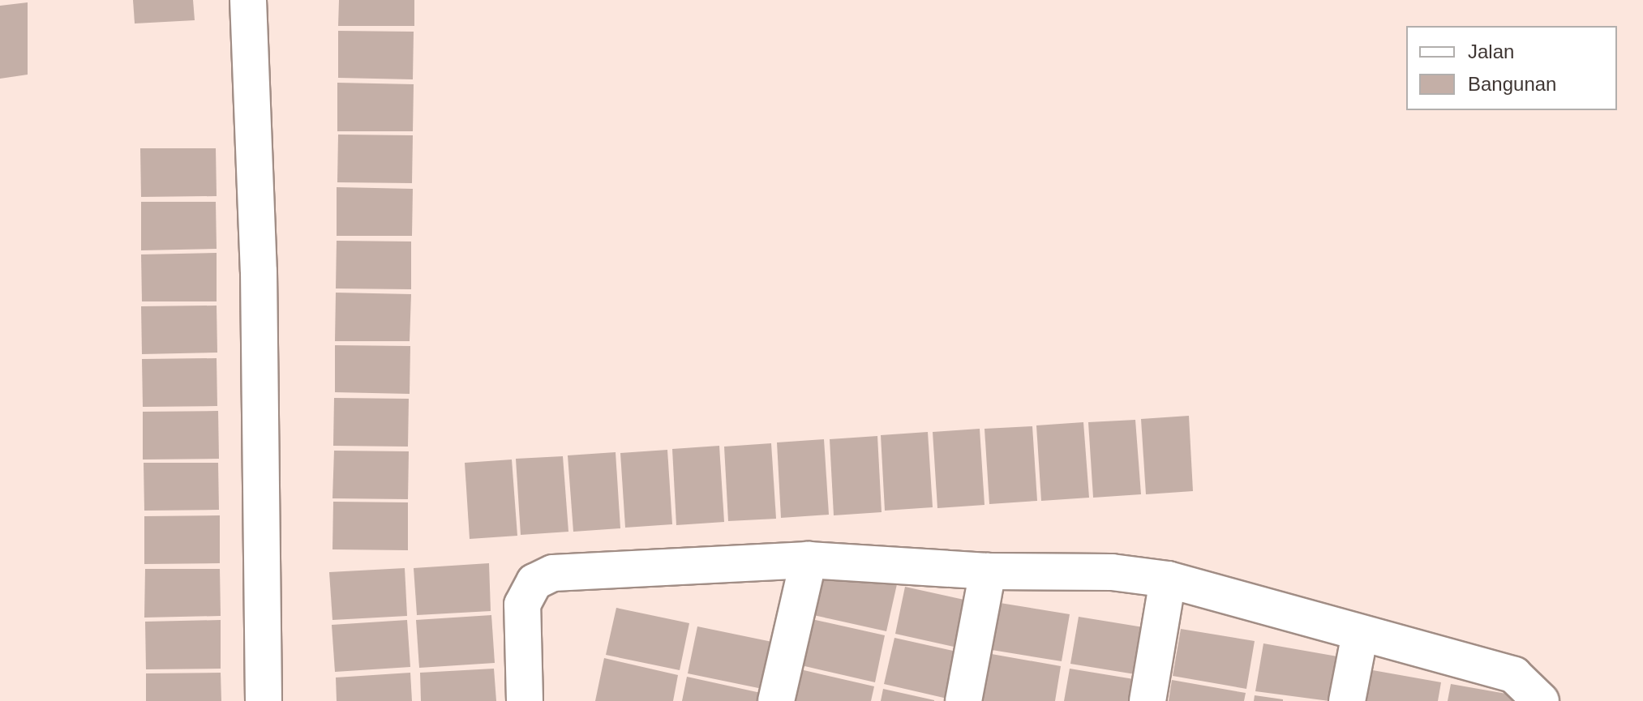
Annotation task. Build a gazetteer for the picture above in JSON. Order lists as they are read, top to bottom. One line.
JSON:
{"legend":["Jalan","Bangunan"]}
